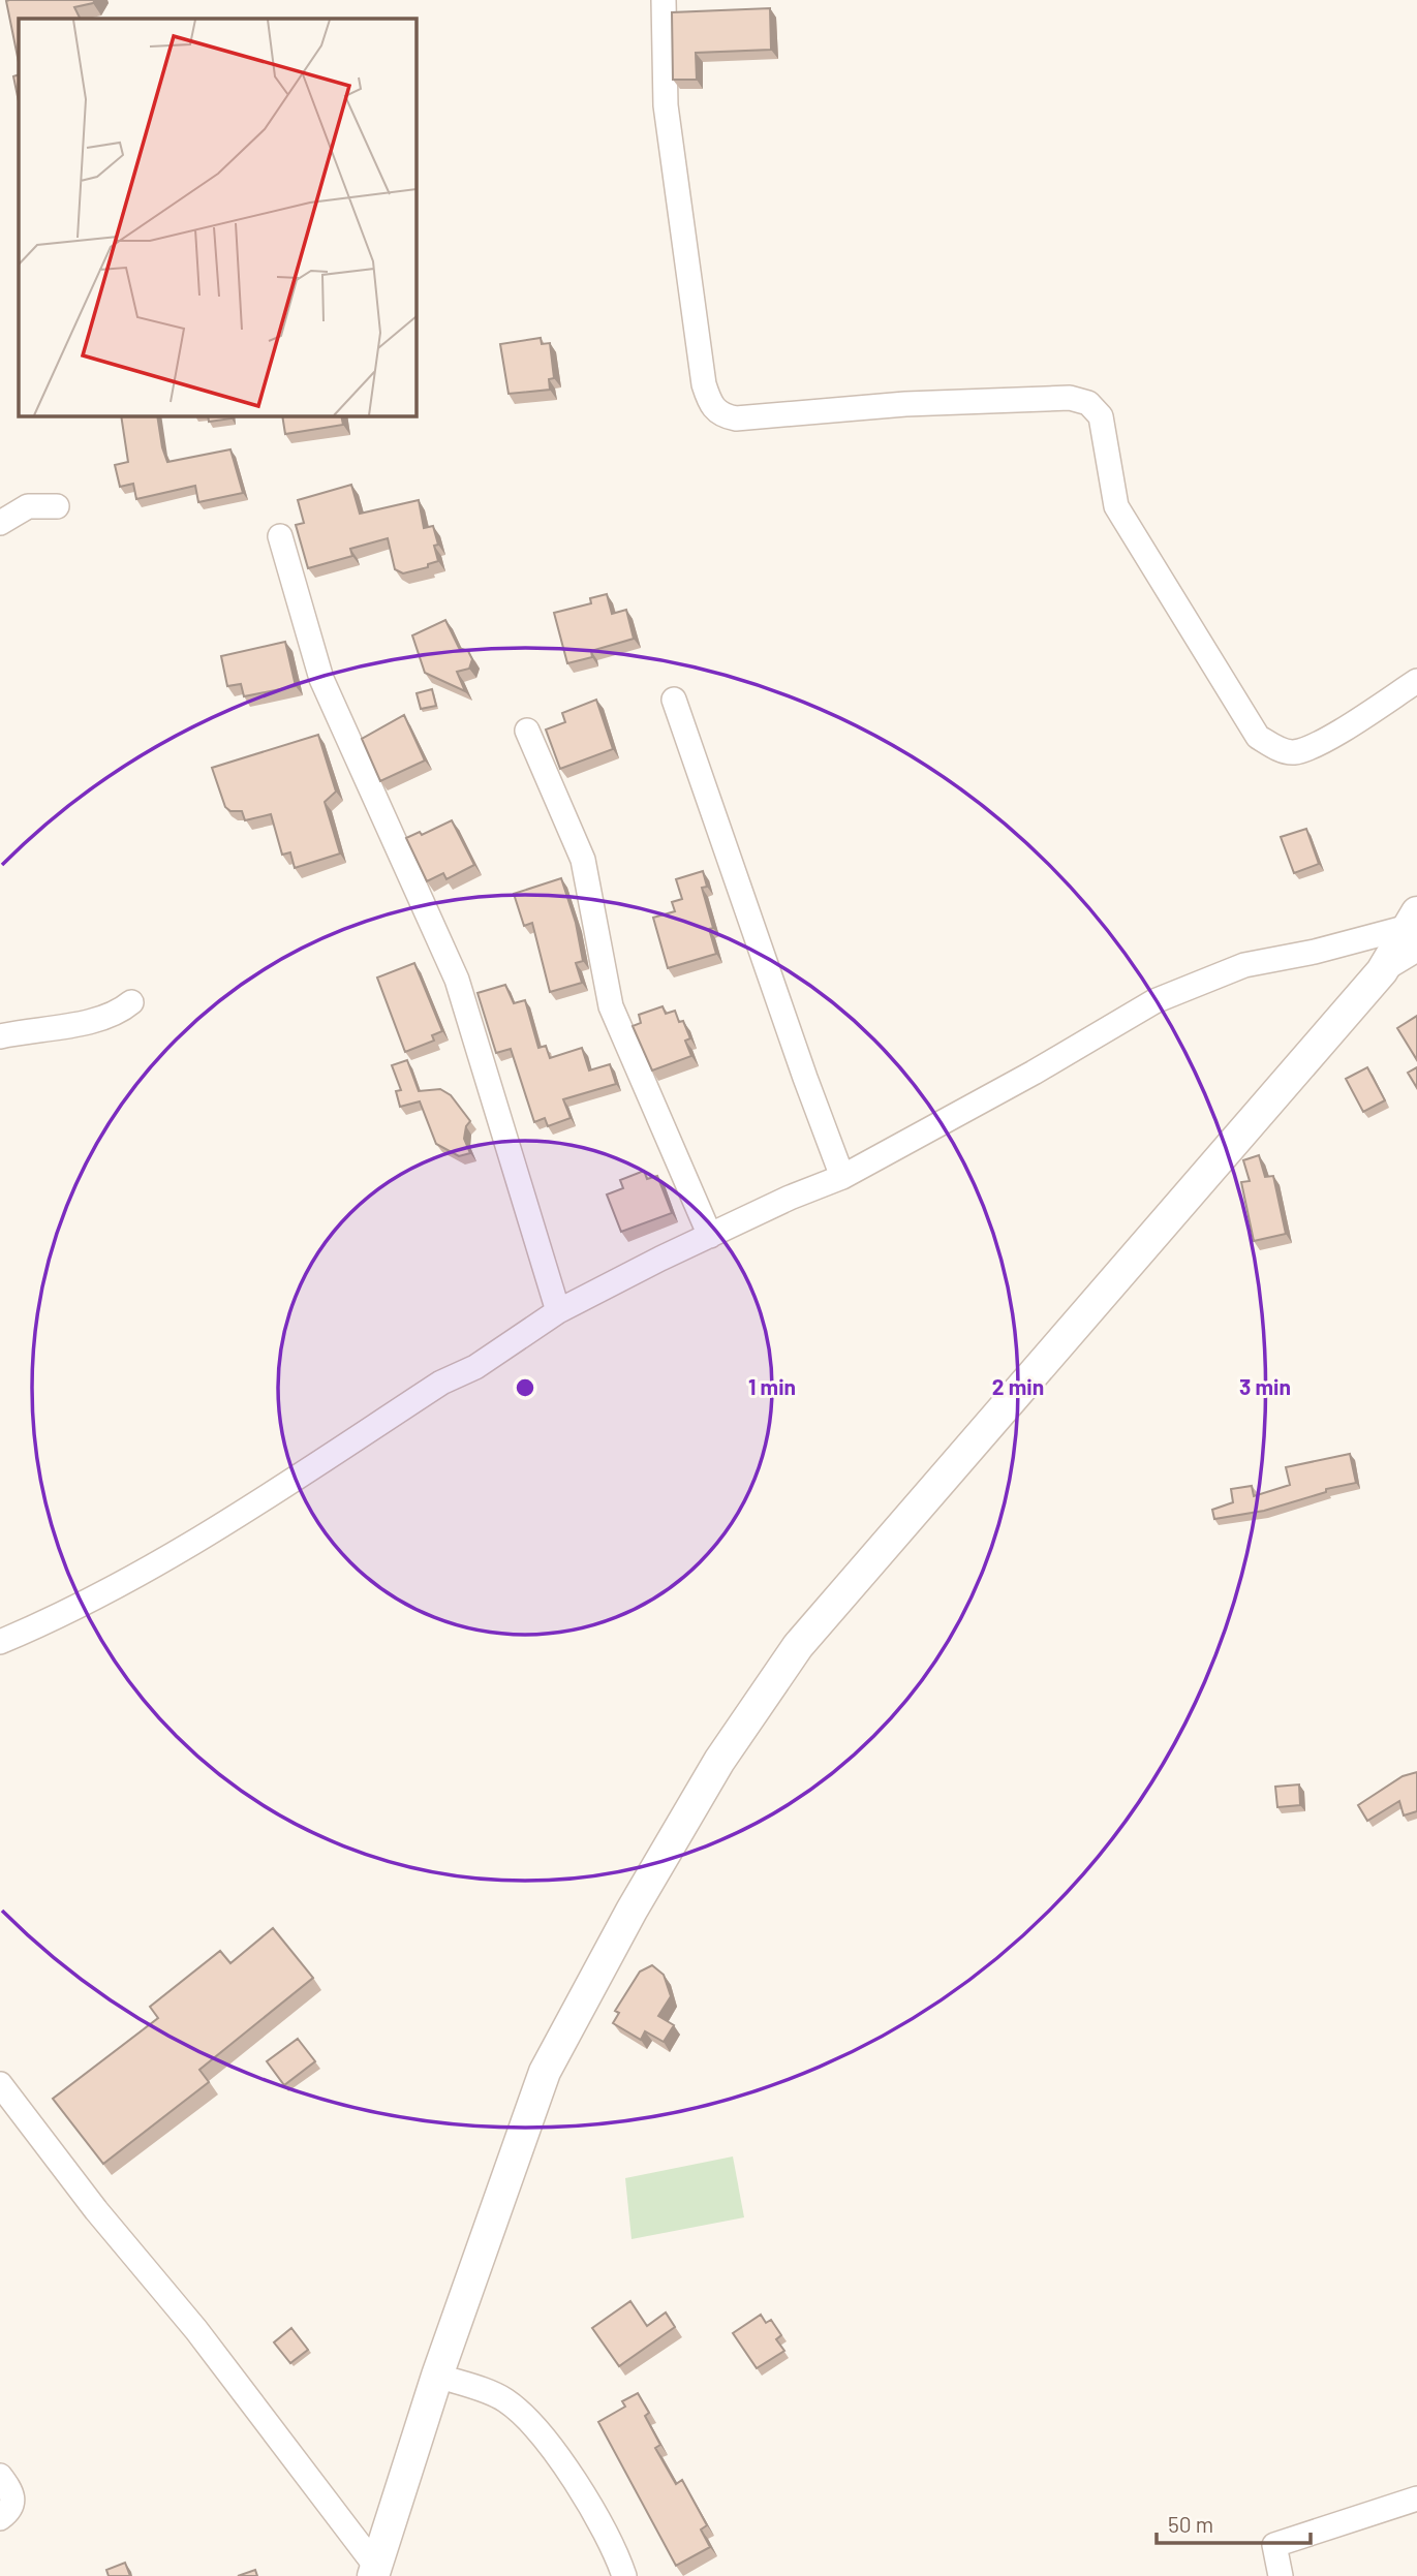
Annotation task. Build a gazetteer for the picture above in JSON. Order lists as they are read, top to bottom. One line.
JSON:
{"scale_bar":"50 m","rings":["1 min","2 min","3 min"]}
